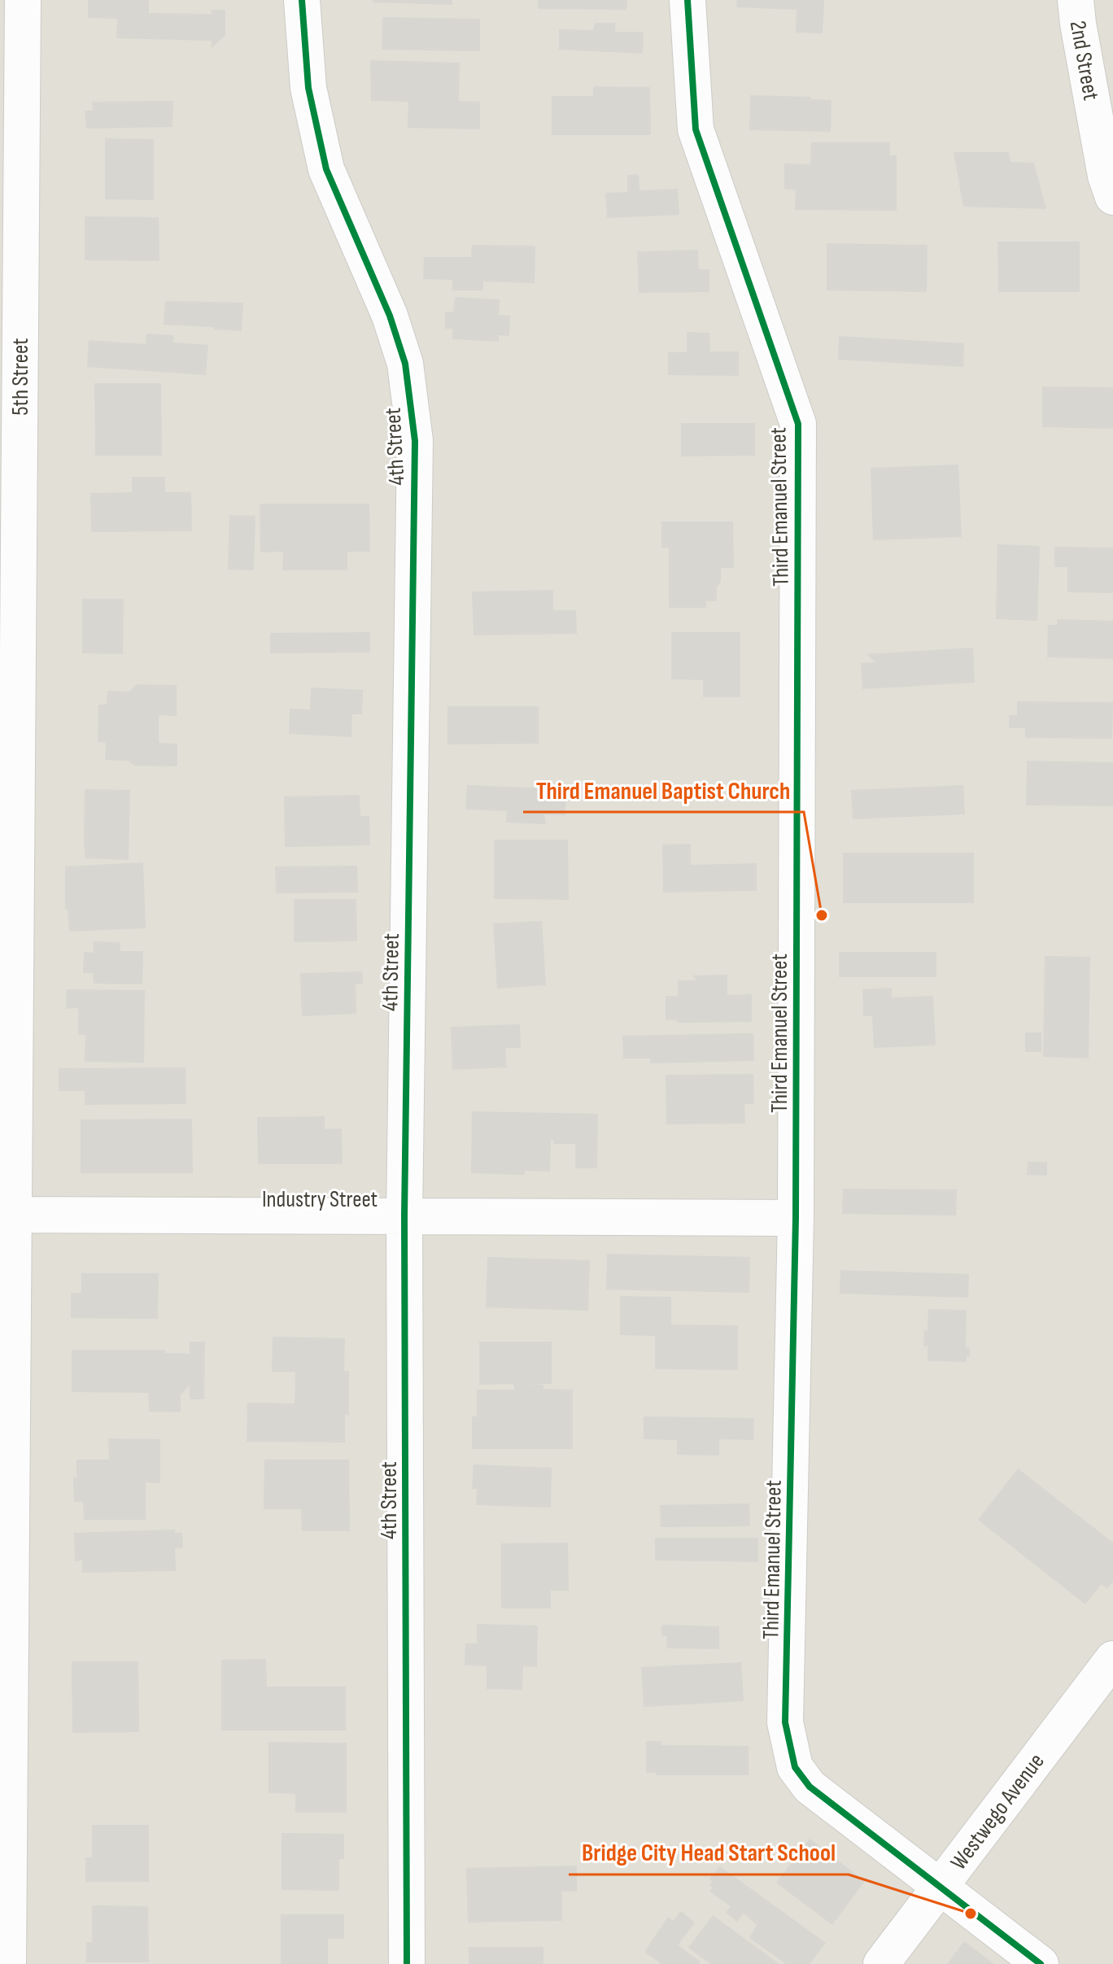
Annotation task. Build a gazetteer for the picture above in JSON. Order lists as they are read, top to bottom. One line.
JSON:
{"streets":{"street":["2nd Street","5th Street","4th Street","Third Emanuel Street","Industry Street","Westwego Avenue"]},"crossings":[["5th Street","Industry Street"],["4th Street","Industry Street"],["Third Emanuel Street","Industry Street"],["Third Emanuel Street","Westwego Avenue"]],"places":["Third Emanuel Baptist Church","Bridge City Head Start School"]}
